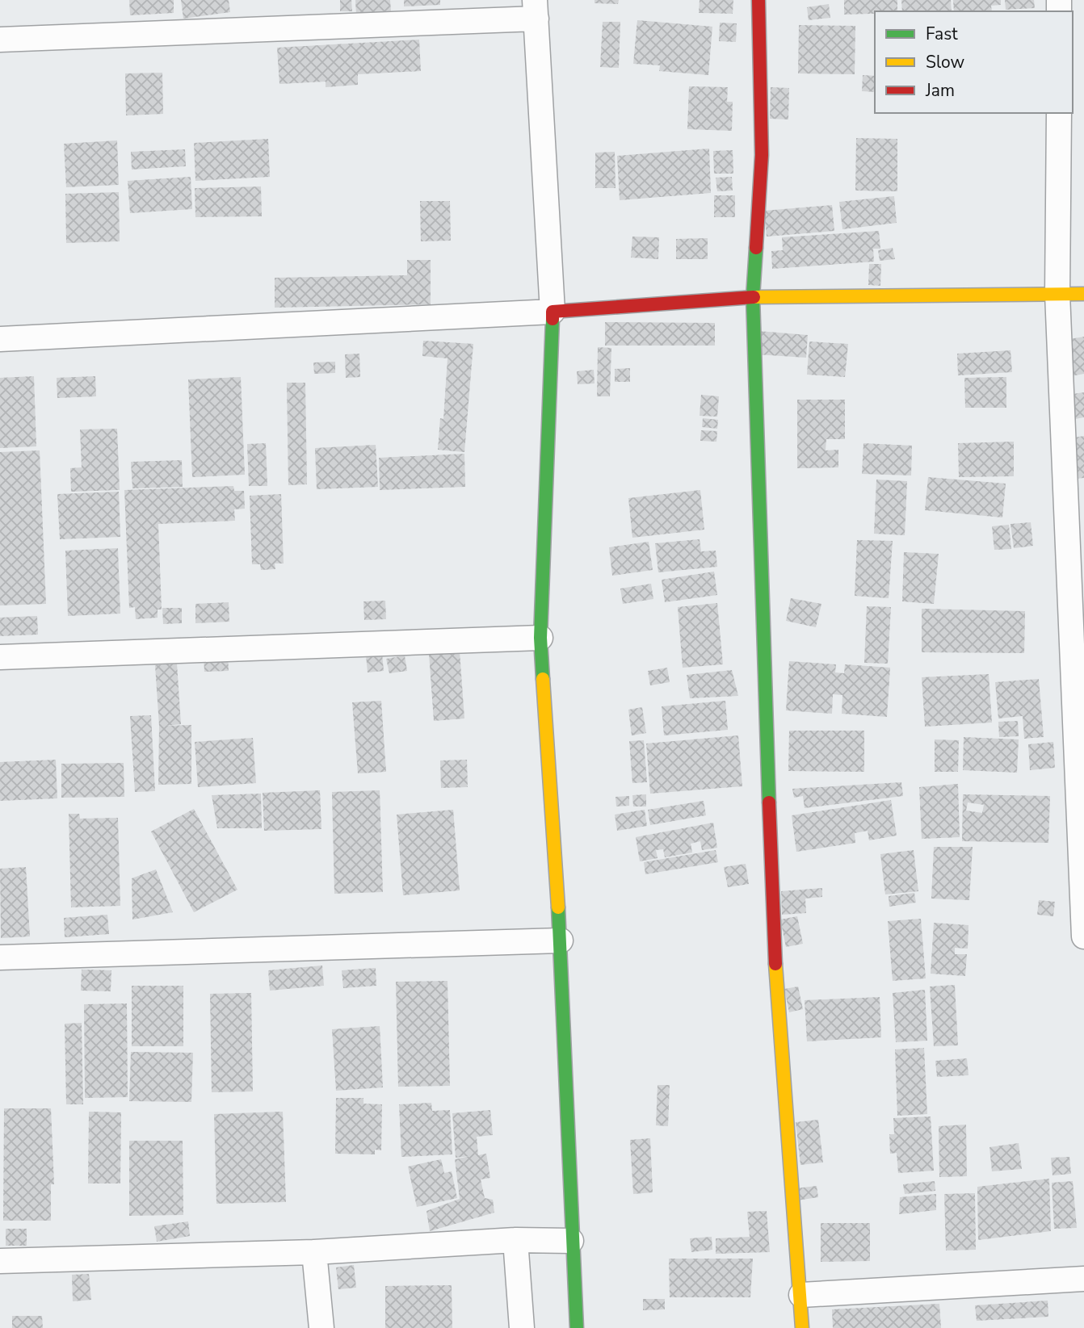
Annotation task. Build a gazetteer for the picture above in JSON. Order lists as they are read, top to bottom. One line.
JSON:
{"legend":["Fast","Slow","Jam"]}
